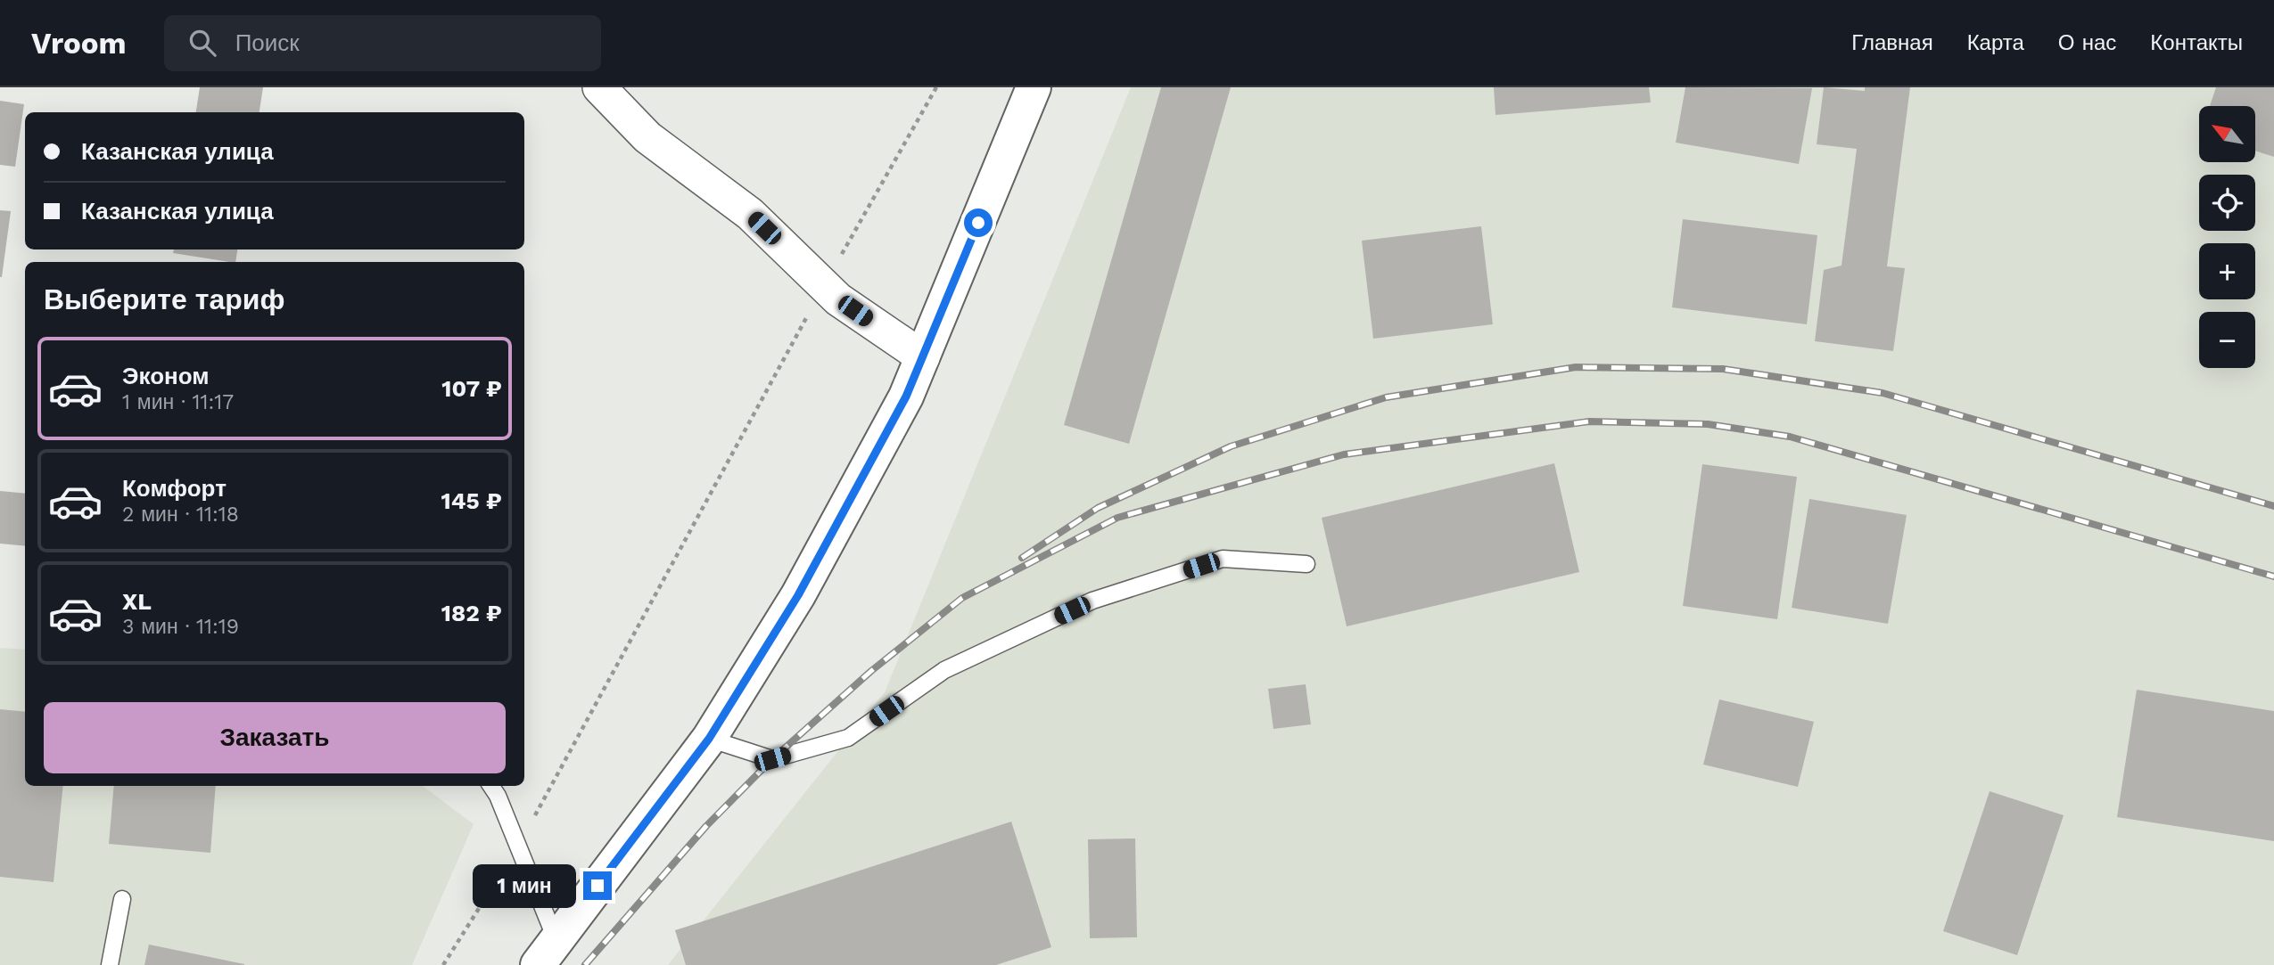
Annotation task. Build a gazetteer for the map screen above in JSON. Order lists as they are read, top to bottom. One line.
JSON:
{"north":"top left","page":{"header":"Vroom","search":"Поиск","nav":["Главная","Карта","О нас","Контакты"],"map_buttons":["+","−"],"banner":["Казанская улица","Казанская улица"],"heading":"Выберите тариф","list":[{"name":"Эконом","note":"1 мин · 11:17","value":"107 ₽"},{"name":"Комфорт","note":"2 мин · 11:18","value":"145 ₽"},{"name":"XL","note":"3 мин · 11:19","value":"182 ₽"}],"buttons":"Заказать","bubble":"1 мин"}}
